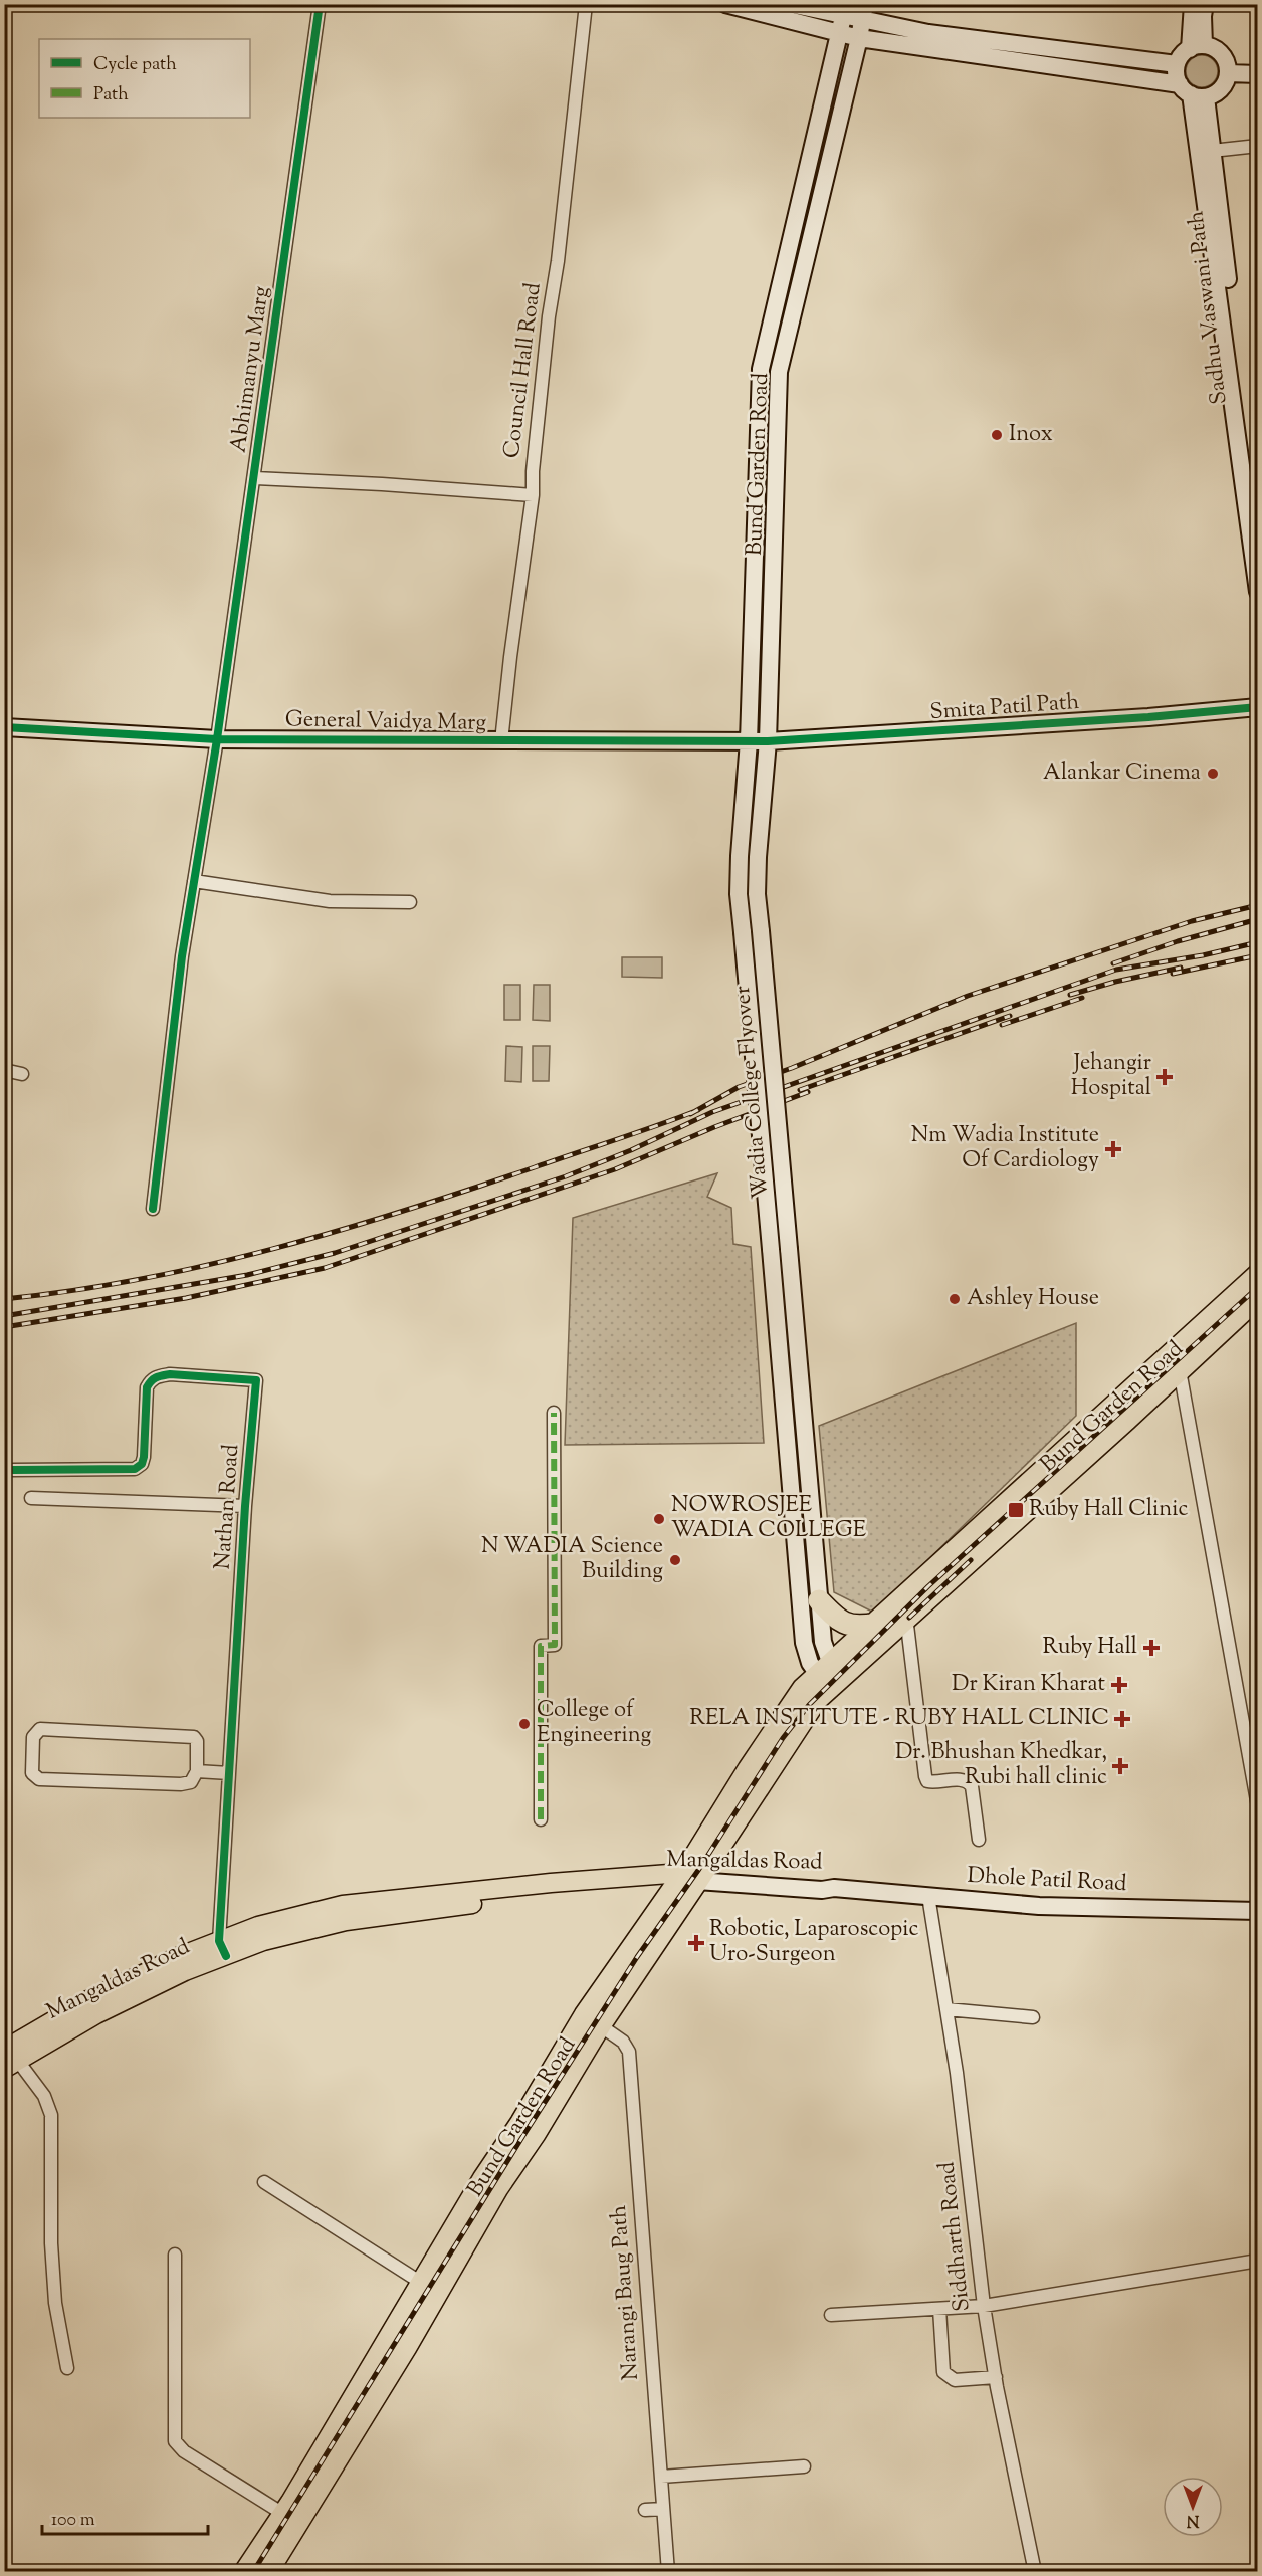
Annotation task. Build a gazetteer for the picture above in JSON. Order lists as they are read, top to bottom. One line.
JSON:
{"streets":{"highway":["Bund Garden Road"],"main road":["Sadhu Vaswani Path","Smita Patil Path","General Vaidya Marg","Wadia College Flyover","Mangaldas Road","Dhole Patil Road"],"street":["Abhimanyu Marg","Council Hall Road","Nathan Road","Siddharth Road","Narangi Baug Path"]},"crossings":[["Abhimanyu Marg","General Vaidya Marg"],["Council Hall Road","General Vaidya Marg"],["Bund Garden Road","Smita Patil Path"],["Bund Garden Road","General Vaidya Marg"],["Bund Garden Road","Wadia College Flyover"],["Bund Garden Road","Mangaldas Road"],["Bund Garden Road","Narangi Baug Path"],["Smita Patil Path","General Vaidya Marg"],["Nathan Road","Mangaldas Road"],["Mangaldas Road","Dhole Patil Road"],["Dhole Patil Road","Siddharth Road"]],"places":{"other":["Inox","Alankar Cinema","Ashley House","NOWROSJEE WADIA COLLEGE","N WADIA Science Building","College of Engineering"],"health":["Jehangir Hospital","Nm Wadia Institute Of Cardiology","Ruby Hall","Dr Kiran Kharat","RELA INSTITUTE - RUBY HALL CLINIC","Dr. Bhushan Khedkar, Rubi hall clinic","Robotic, Laparoscopic Uro-Surgeon"],"transit":["Ruby Hall Clinic"]},"legend":["Cycle path","Path"],"scale_bar":"100 m","north":"bottom"}
